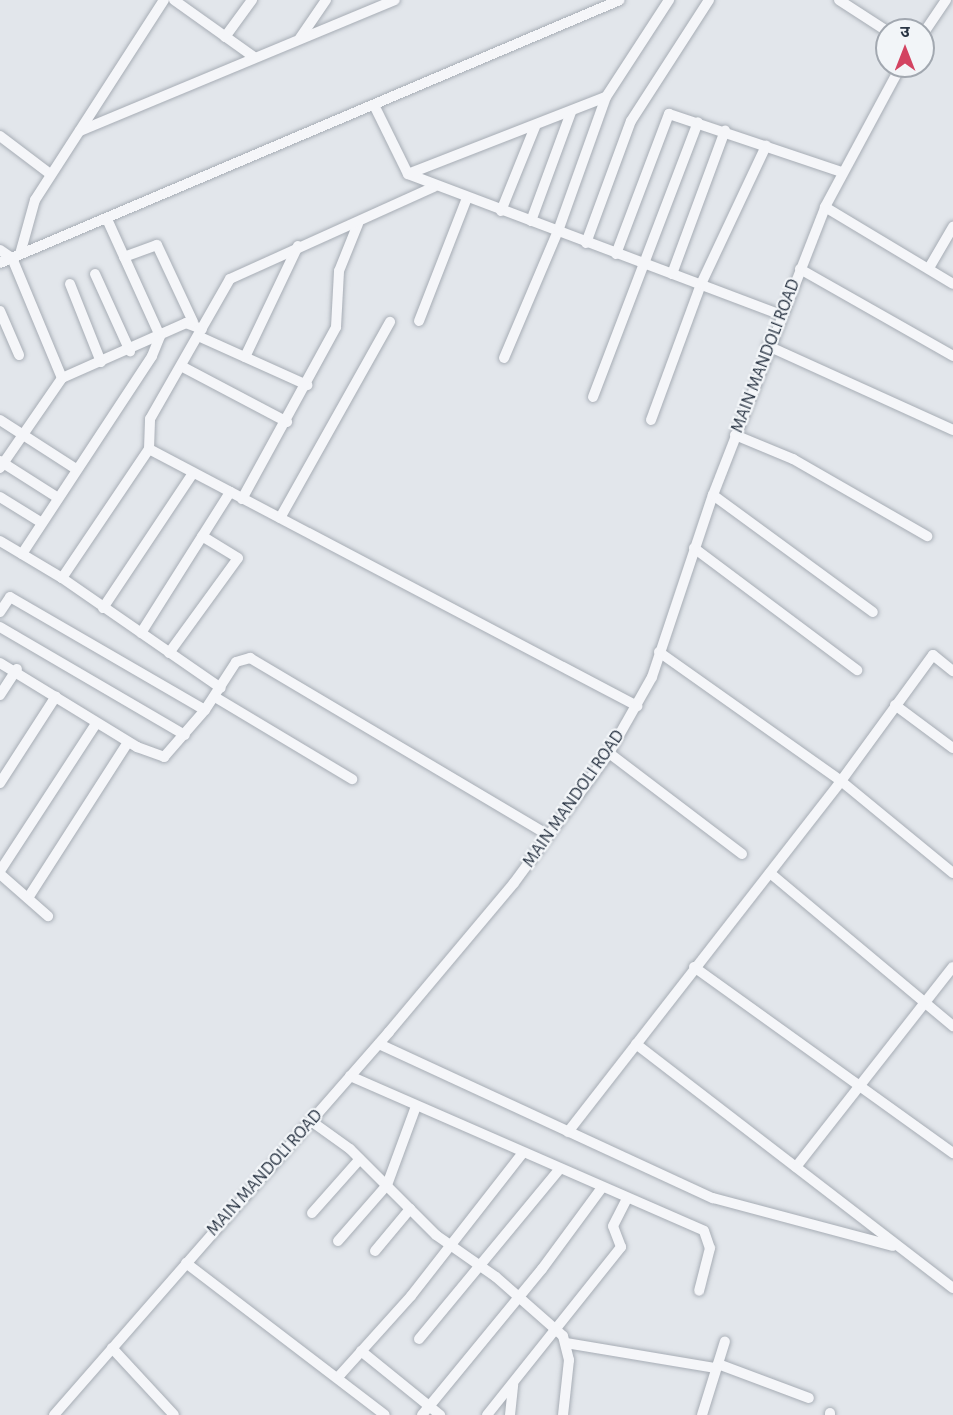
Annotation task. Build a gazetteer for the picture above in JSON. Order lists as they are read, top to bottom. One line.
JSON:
{"streets":{"street":["MAIN MANDOLI ROAD"]},"north":"top"}
